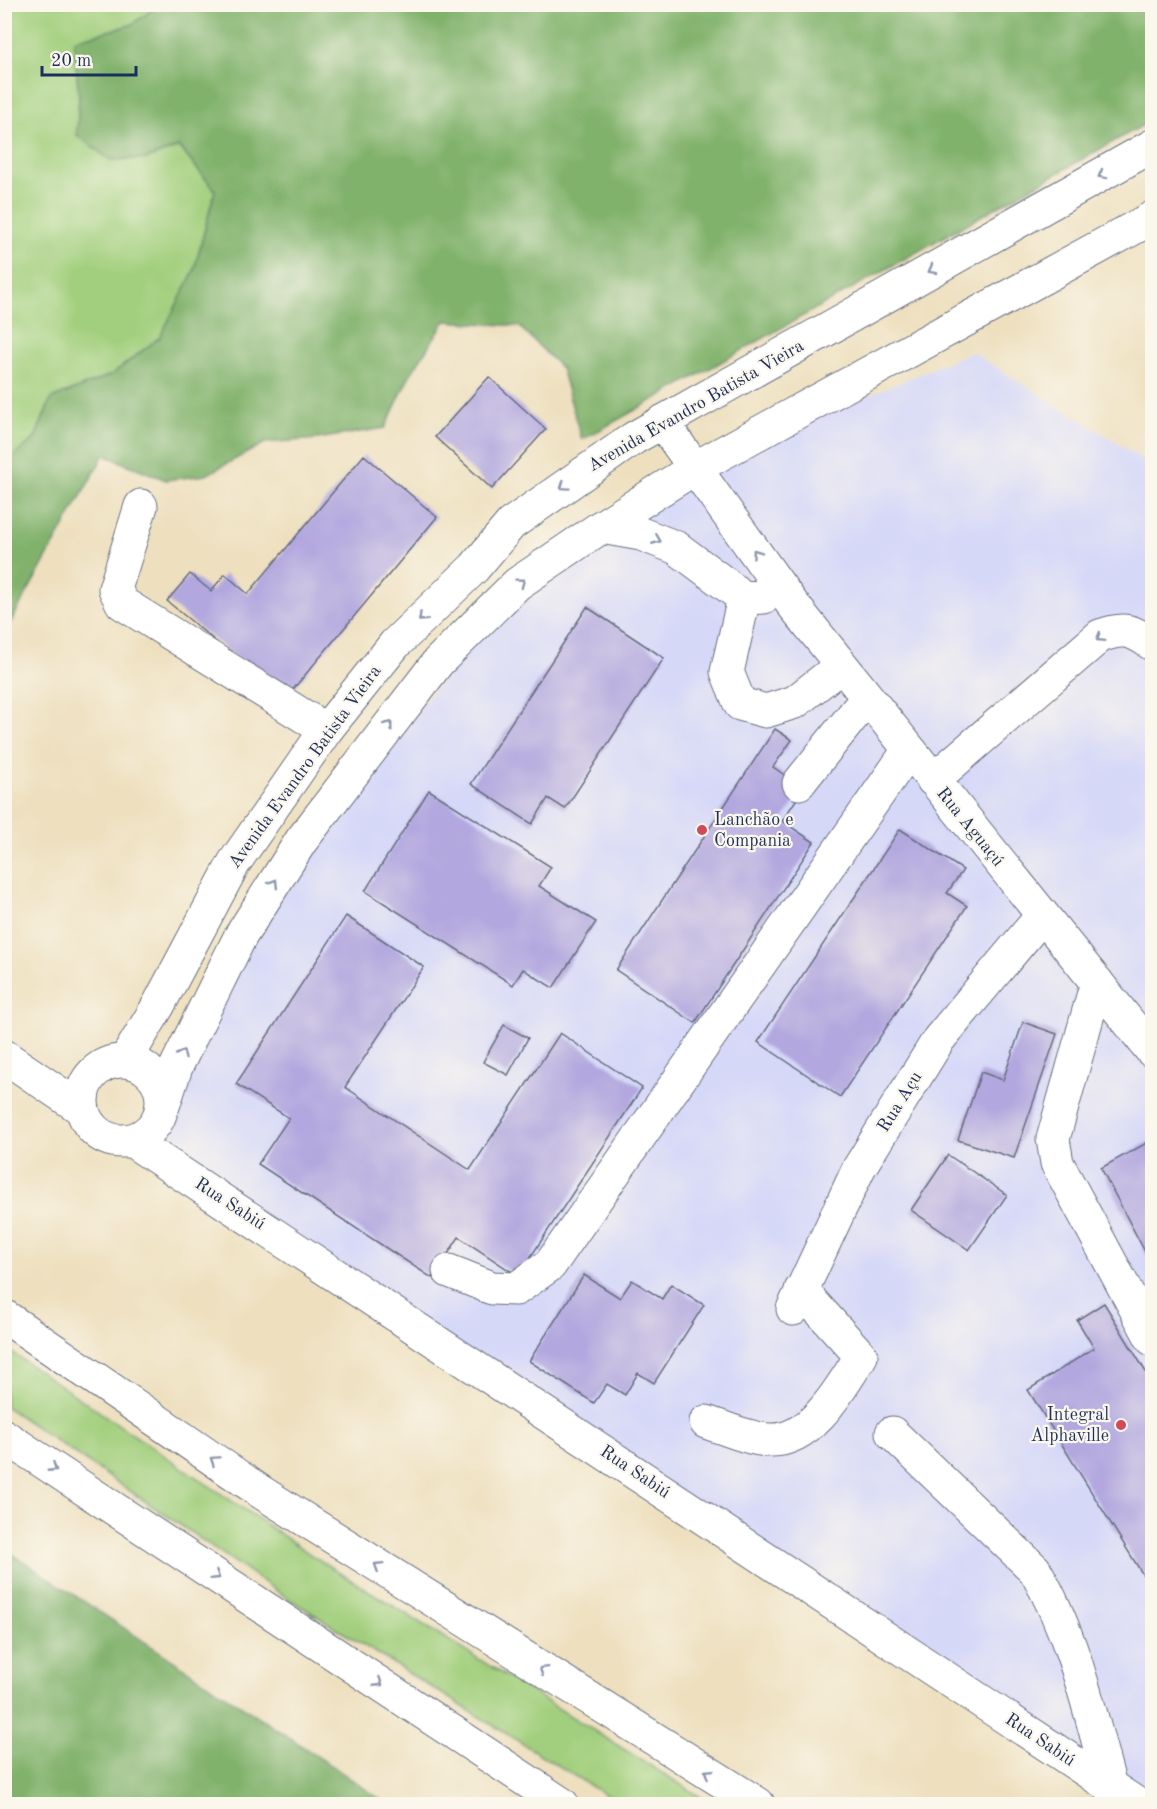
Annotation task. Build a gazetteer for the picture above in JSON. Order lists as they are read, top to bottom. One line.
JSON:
{"streets":{"main road":["Avenida Evandro Batista Vieira","Rua Aguaçú","Rua Açu","Rua Sabiú"]},"crossings":[["Avenida Evandro Batista Vieira","Rua Aguaçú"],["Avenida Evandro Batista Vieira","Rua Sabiú"],["Rua Aguaçú","Rua Açu"]],"places":["Lanchão e Compania","Integral Alphaville"],"scale_bar":"20 m"}
